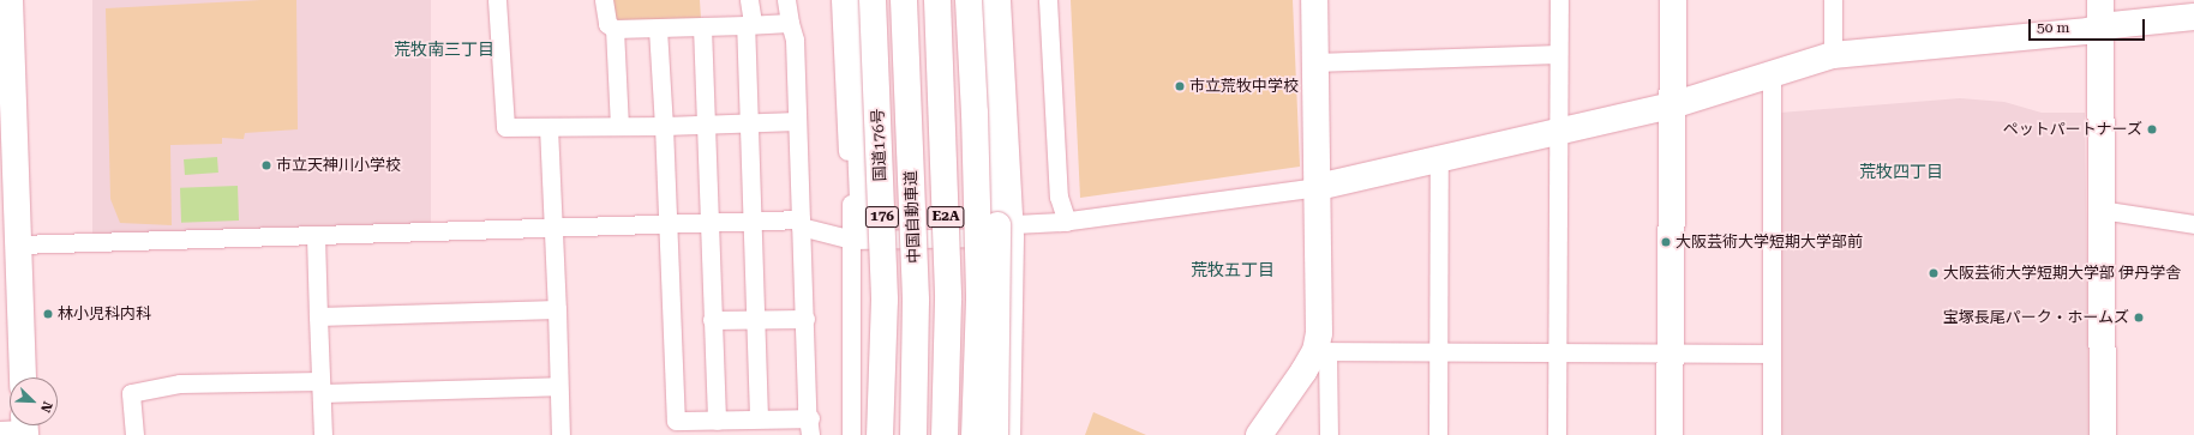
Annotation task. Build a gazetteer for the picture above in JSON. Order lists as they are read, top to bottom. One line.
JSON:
{"streets":{"main road":["国道176号","176","中国自動車道","E2A"]},"districts":["荒牧南三丁目","荒牧四丁目","荒牧五丁目"],"places":["市立荒牧中学校","ペットパートナーズ","市立天神川小学校","大阪芸術大学短期大学部前","大阪芸術大学短期大学部 伊丹学舎","林小児科内科","宝塚長尾パーク・ホームズ"],"scale_bar":"50 m","north":"bottom right"}
